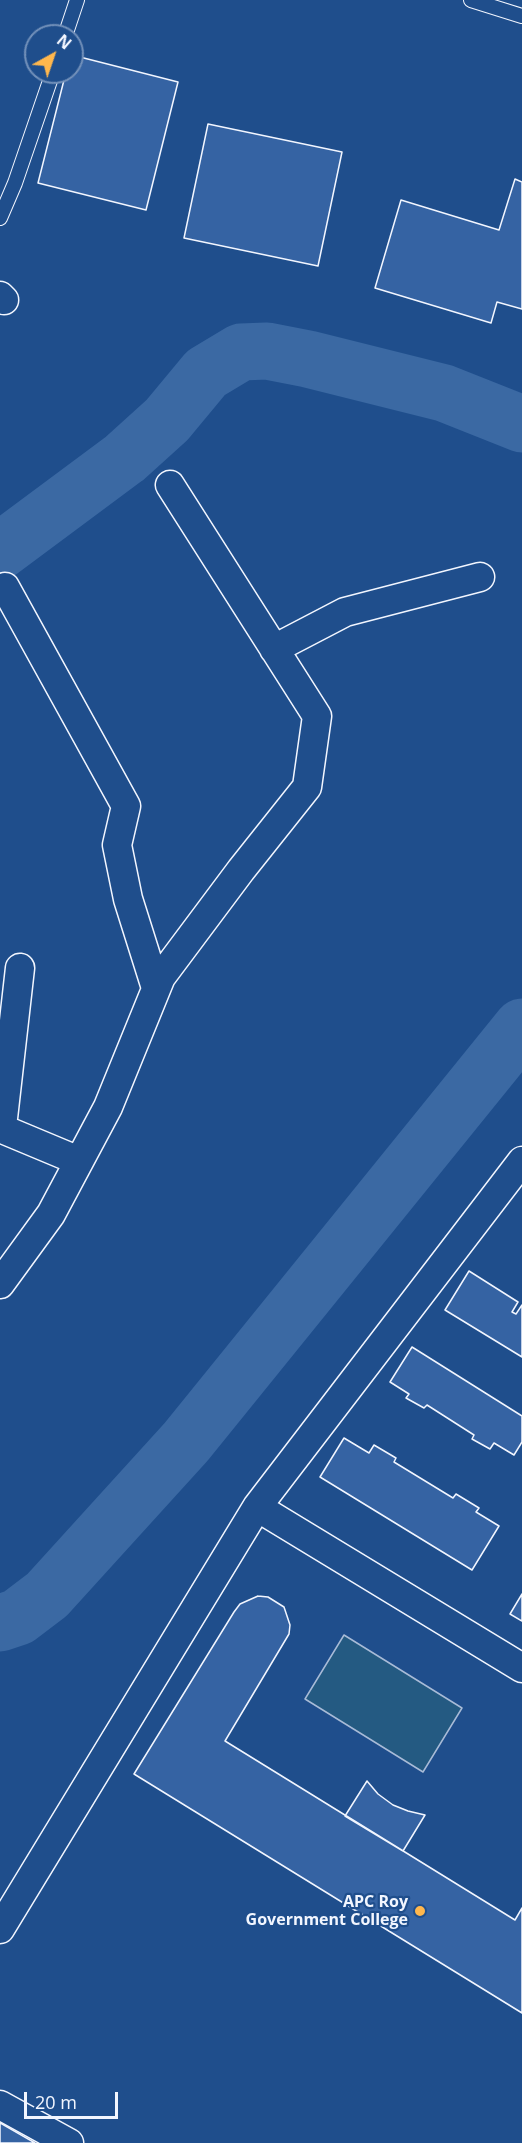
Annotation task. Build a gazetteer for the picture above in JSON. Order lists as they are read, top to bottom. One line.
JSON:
{"places":["APC Roy Government College"],"scale_bar":"20 m","north":"top right"}
